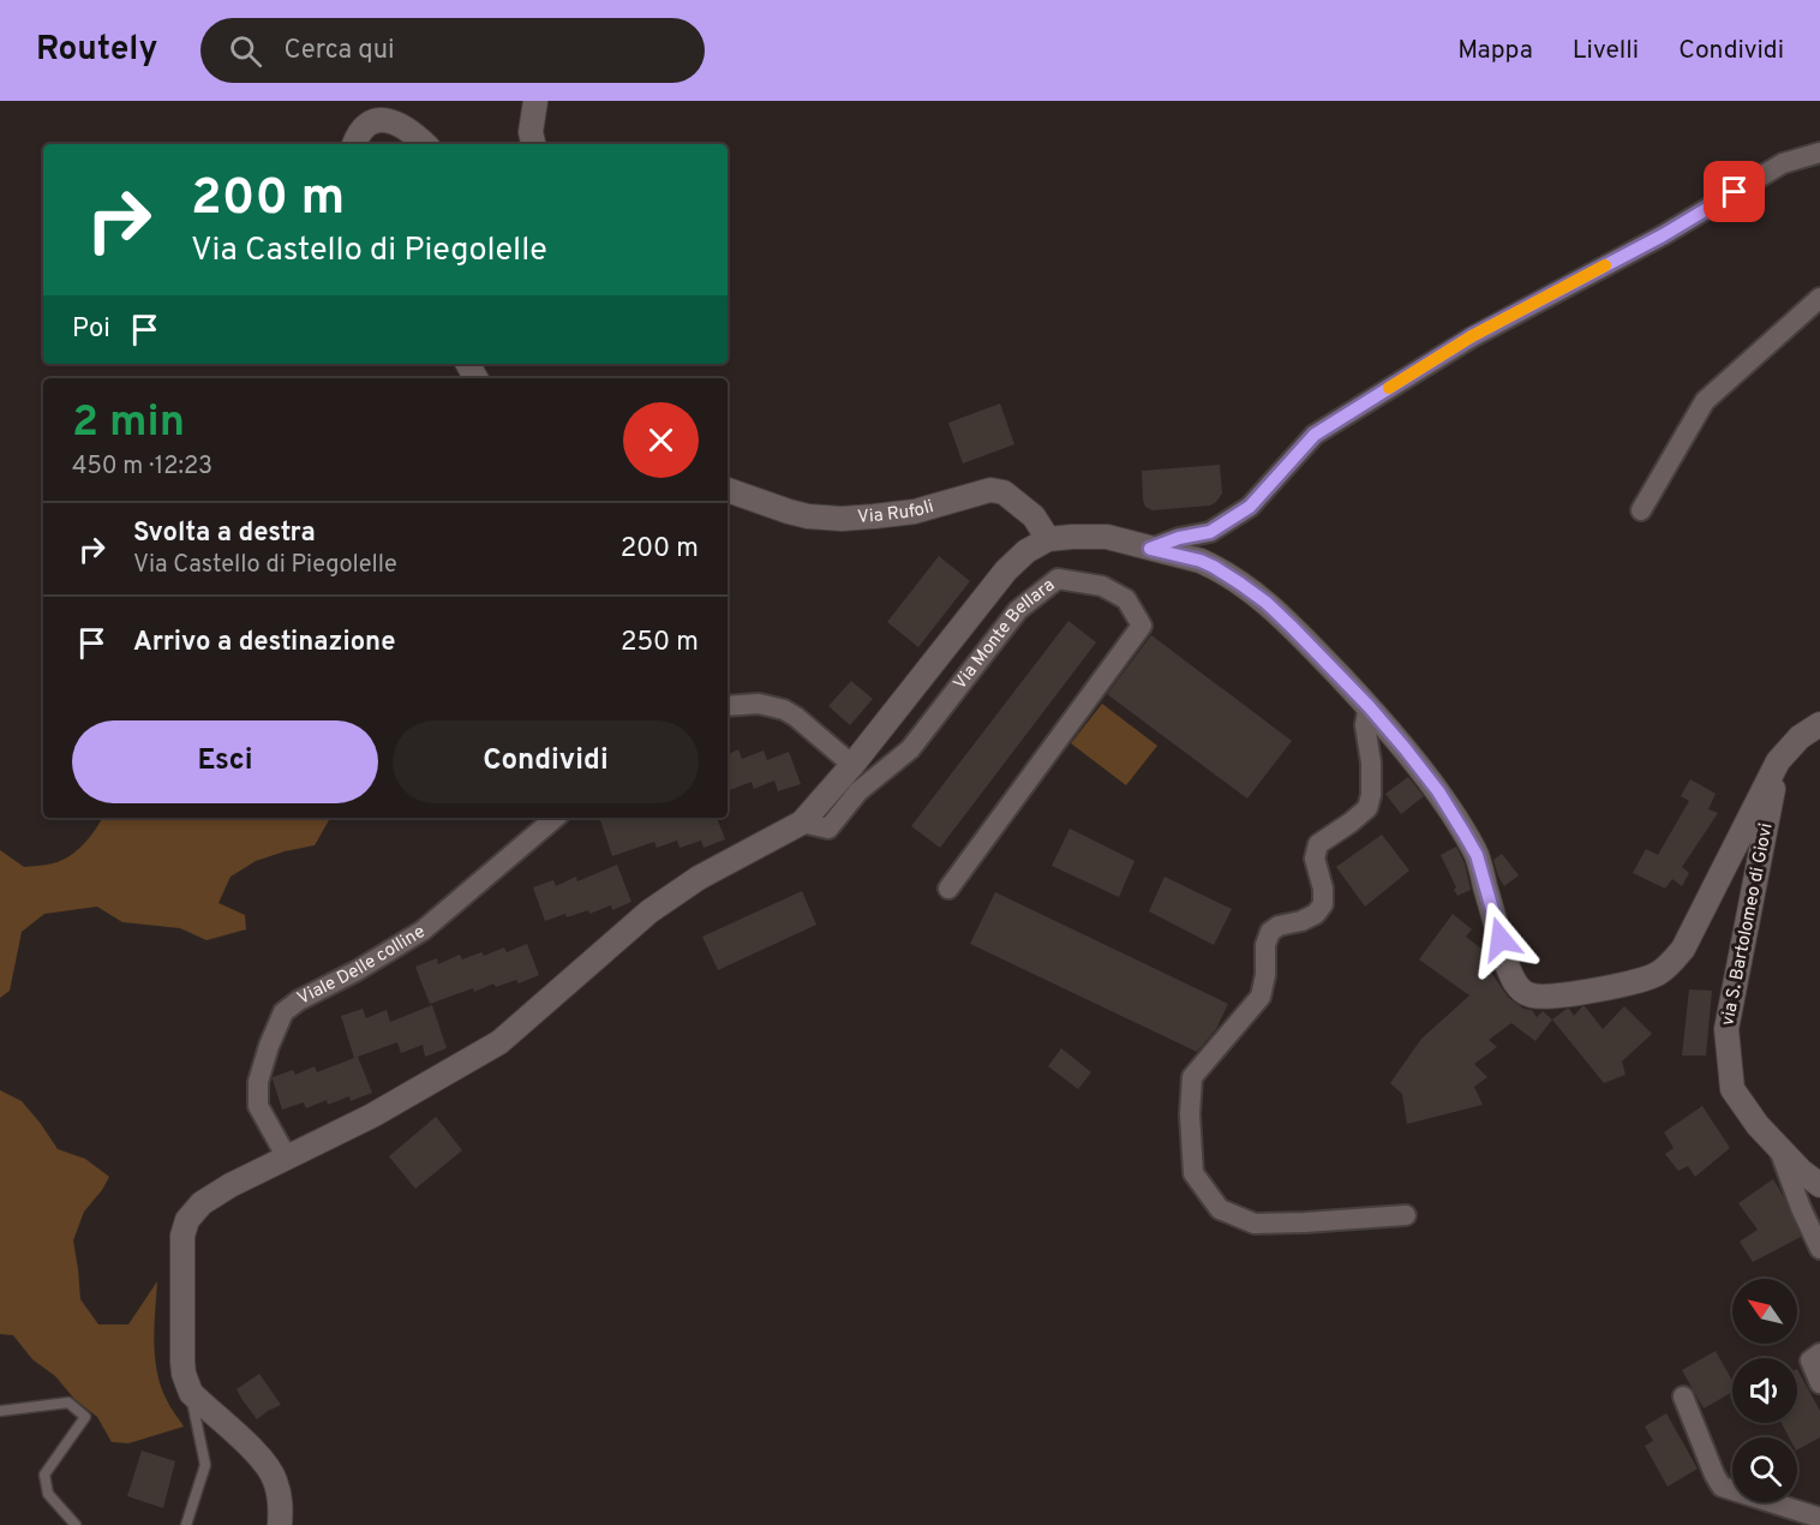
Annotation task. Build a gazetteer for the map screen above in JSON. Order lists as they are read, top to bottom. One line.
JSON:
{"streets":{"street":["Via Rufoli","Via Monte Bellara","via S. Bartolomeo di Giovi","Viale Delle colline"]},"north":"top left","page":{"header":"Routely","search":"Cerca qui","nav":["Mappa","Livelli","Condividi"],"turn":["200 m","Via Castello di Piegolelle"],"then":"Poi","heading":["2 min","450 m · 12:23"],"list":[{"name":"Svolta a destra","note":"Via Castello di Piegolelle","value":"200 m"},{"name":"Arrivo a destinazione","value":"250 m"}],"buttons":["Esci","Condividi"]}}
